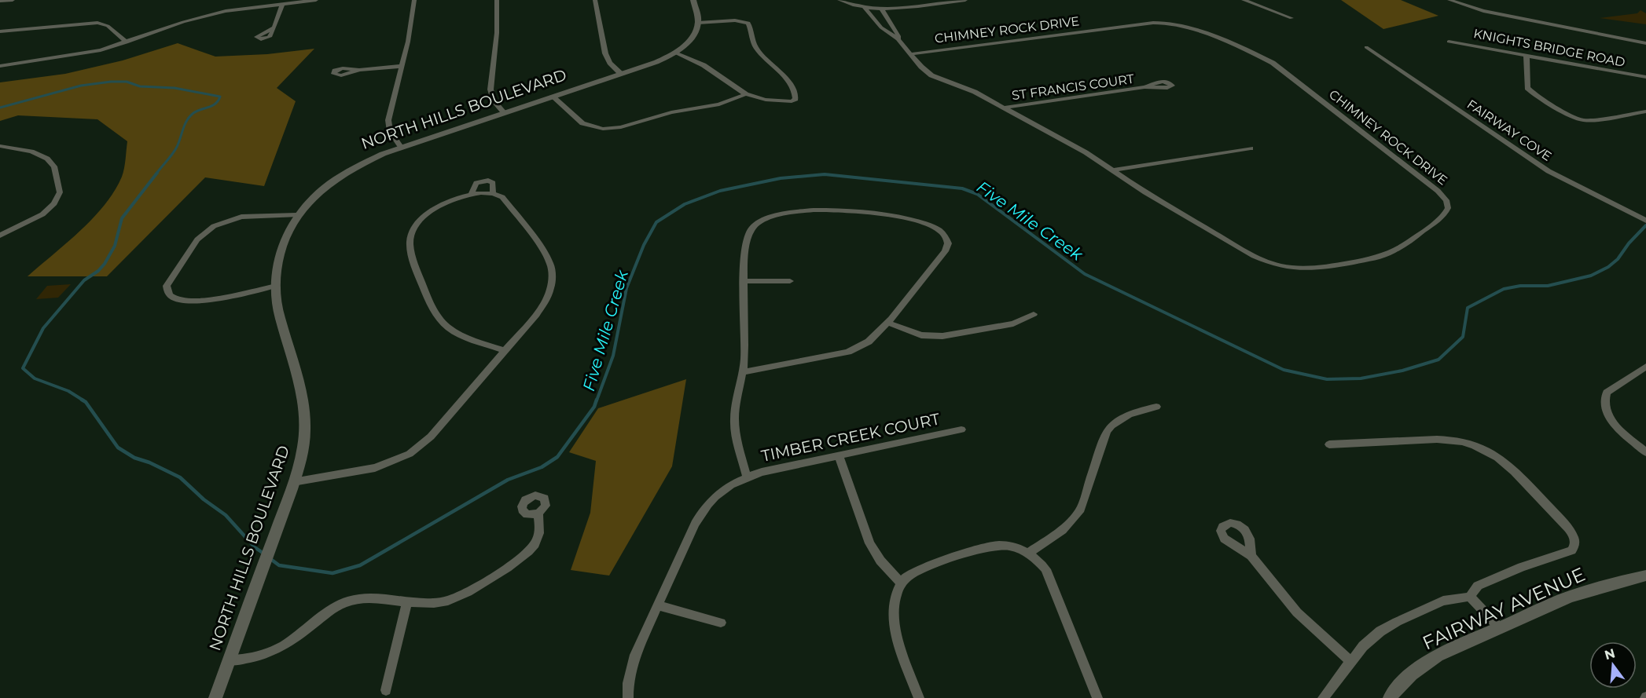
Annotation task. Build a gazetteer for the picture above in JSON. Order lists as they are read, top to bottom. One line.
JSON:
{"streets":{"street":["CHIMNEY ROCK DRIVE","KNIGHTS BRIDGE ROAD","ST FRANCIS COURT","NORTH HILLS BOULEVARD","FAIRWAY COVE","TIMBER CREEK COURT","FAIRWAY AVENUE"]},"crossings":[["CHIMNEY ROCK DRIVE","ST FRANCIS COURT"]],"water":["Five Mile Creek"],"north":"top"}
